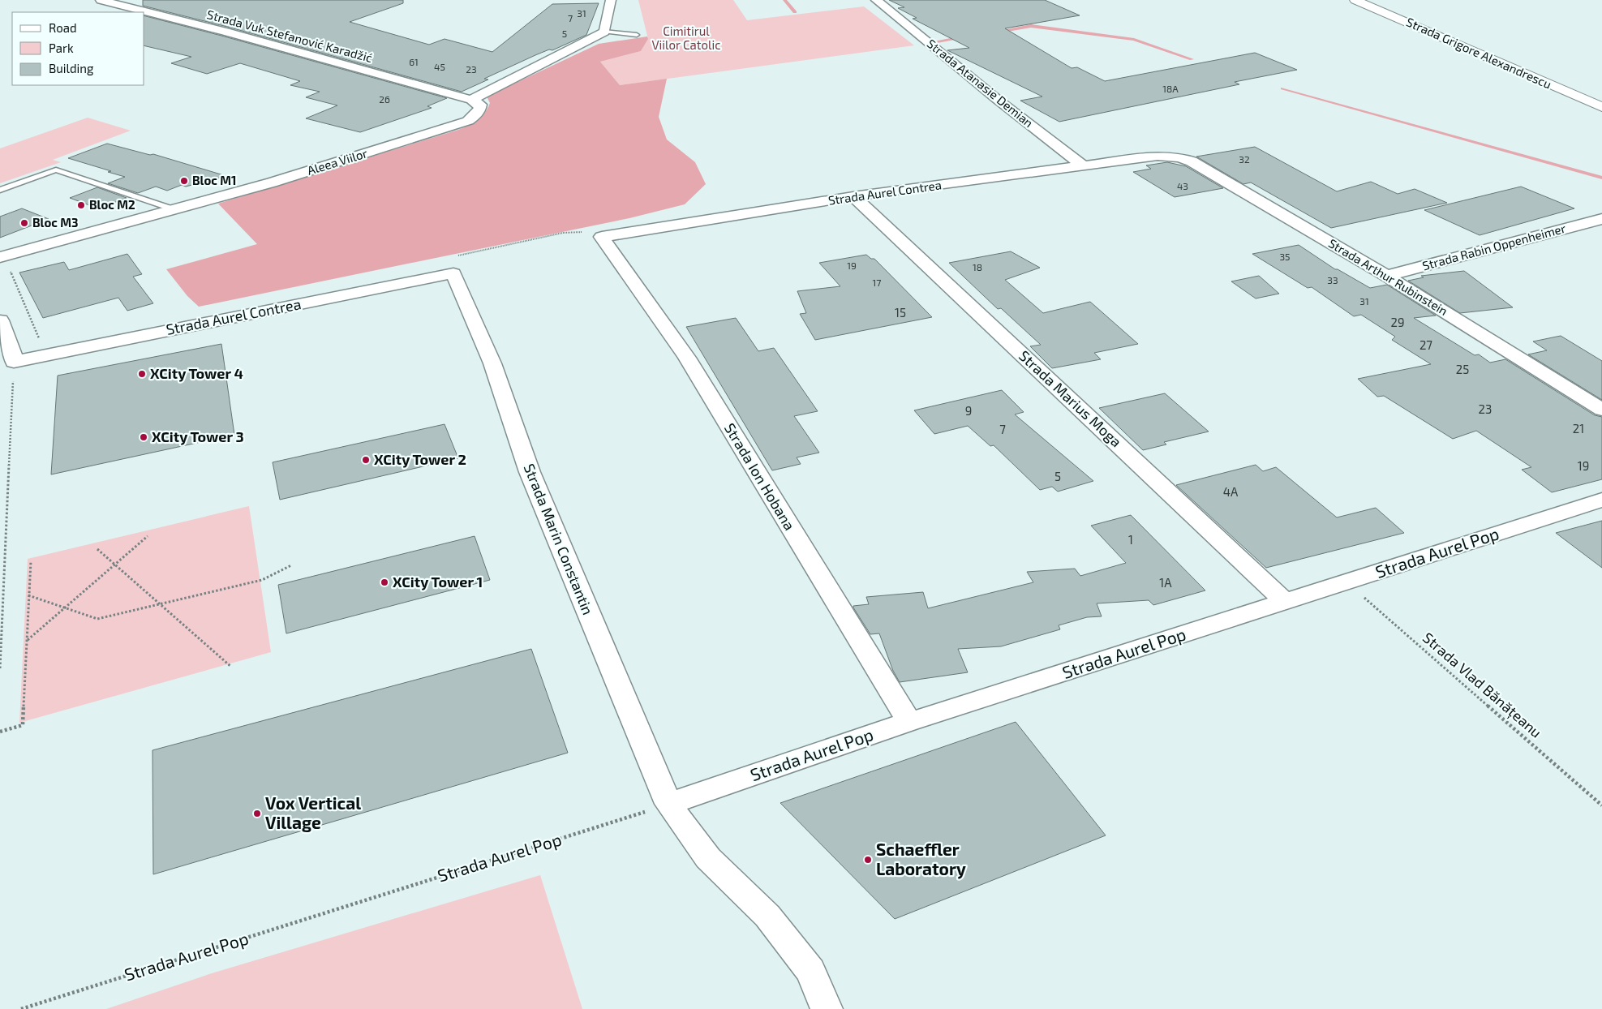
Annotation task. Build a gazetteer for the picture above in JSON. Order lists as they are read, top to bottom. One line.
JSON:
{"streets":{"street":["Strada Vuk Stefanović Karadžić","Strada Grigore Alexandrescu","Strada Atanasie Demian","Aleea Viilor","Strada Aurel Contrea","Strada Rabin Oppenheimer","Strada Arthur Rubinstein","Strada Marius Moga","Strada Ion Hobana","Strada Marin Constantin","Strada Aurel Pop"],"path":["Strada Vlad Bănățeanu"]},"crossings":[["Strada Vuk Stefanović Karadžić","Aleea Viilor"],["Strada Atanasie Demian","Strada Aurel Contrea"],["Strada Aurel Contrea","Strada Arthur Rubinstein"],["Strada Aurel Contrea","Strada Marius Moga"],["Strada Aurel Contrea","Strada Ion Hobana"],["Strada Aurel Contrea","Strada Marin Constantin"],["Strada Rabin Oppenheimer","Strada Arthur Rubinstein"],["Strada Marius Moga","Strada Aurel Pop"],["Strada Ion Hobana","Strada Aurel Pop"],["Strada Marin Constantin","Strada Aurel Pop"],["Strada Aurel Pop","Strada Vlad Bănățeanu"]],"parks":["Cimitirul Viilor Catolic"],"places":["Bloc M1","Bloc M2","Bloc M3","XCity Tower 4","XCity Tower 3","XCity Tower 2","XCity Tower 1","Vox Vertical Village","Schaeffler Laboratory"],"house_numbers":["31","7","5","61","45","23","18A","26","32","43","35","19","18","33","17","31","15","29","27","25","23","9","21","7","19","5","4A","1","1A"],"legend":["Road","Park","Building"]}
